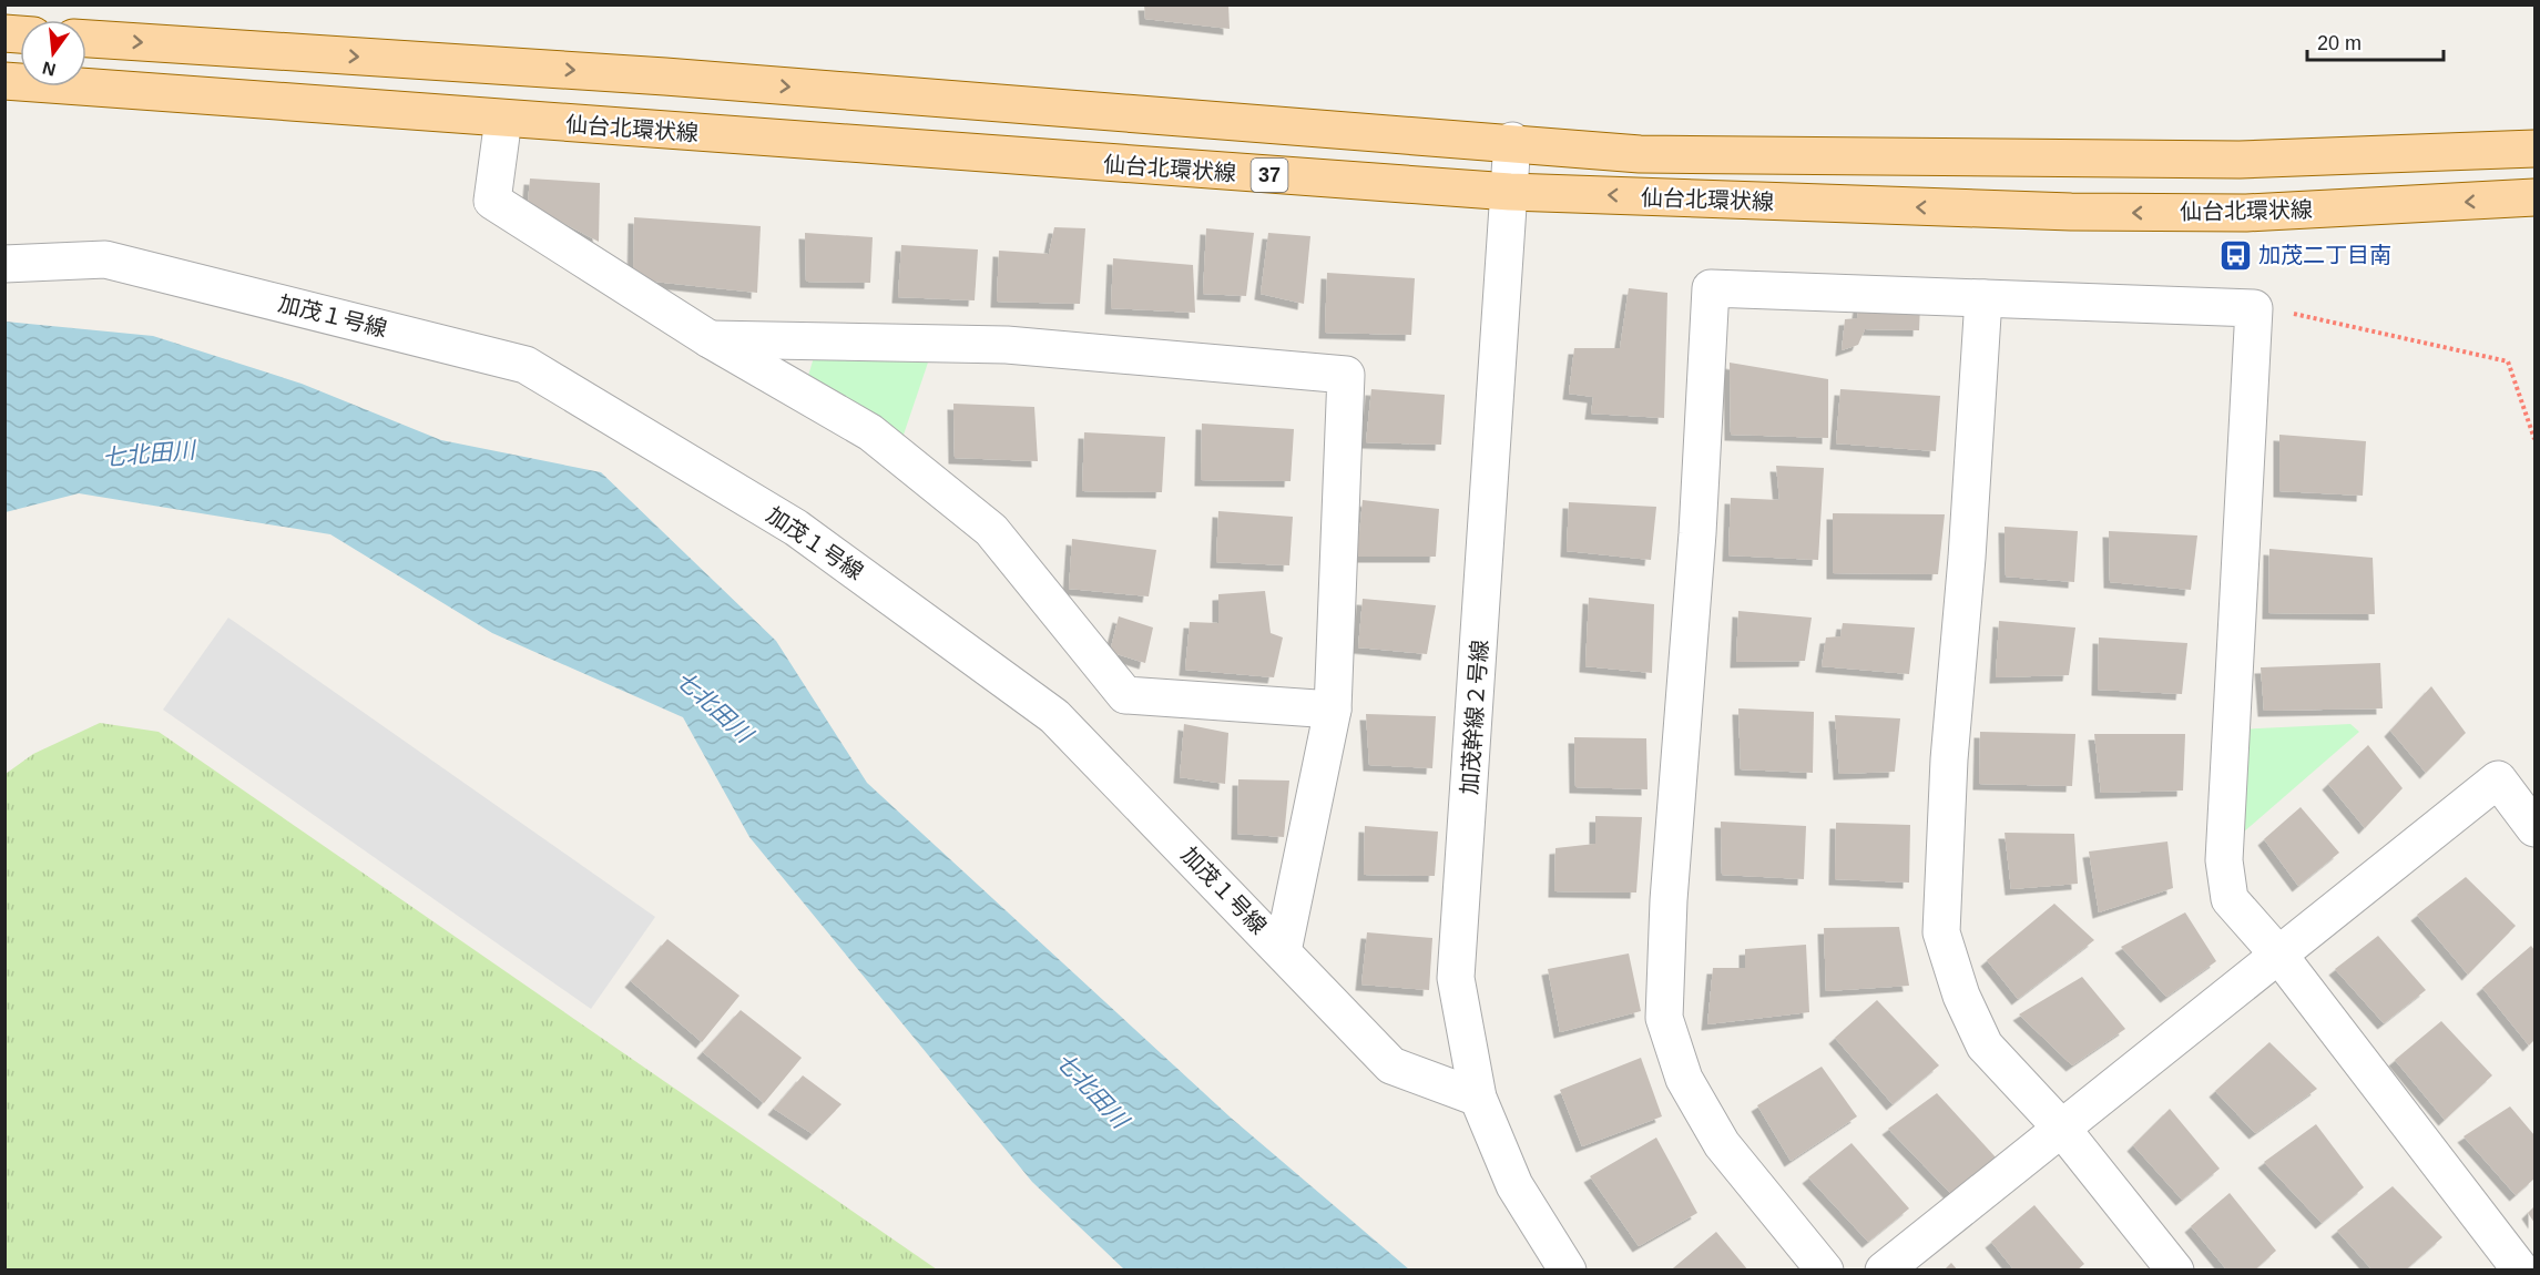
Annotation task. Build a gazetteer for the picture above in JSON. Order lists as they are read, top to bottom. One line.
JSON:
{"streets":{"main road":["仙台北環状線","37"],"street":["加茂１号線","加茂幹線２号線"]},"crossings":[["仙台北環状線","加茂幹線２号線"],["加茂１号線","加茂幹線２号線"]],"water":["七北田川"],"places":{"bus stop":["加茂二丁目南"]},"scale_bar":"20 m","north":"bottom"}
